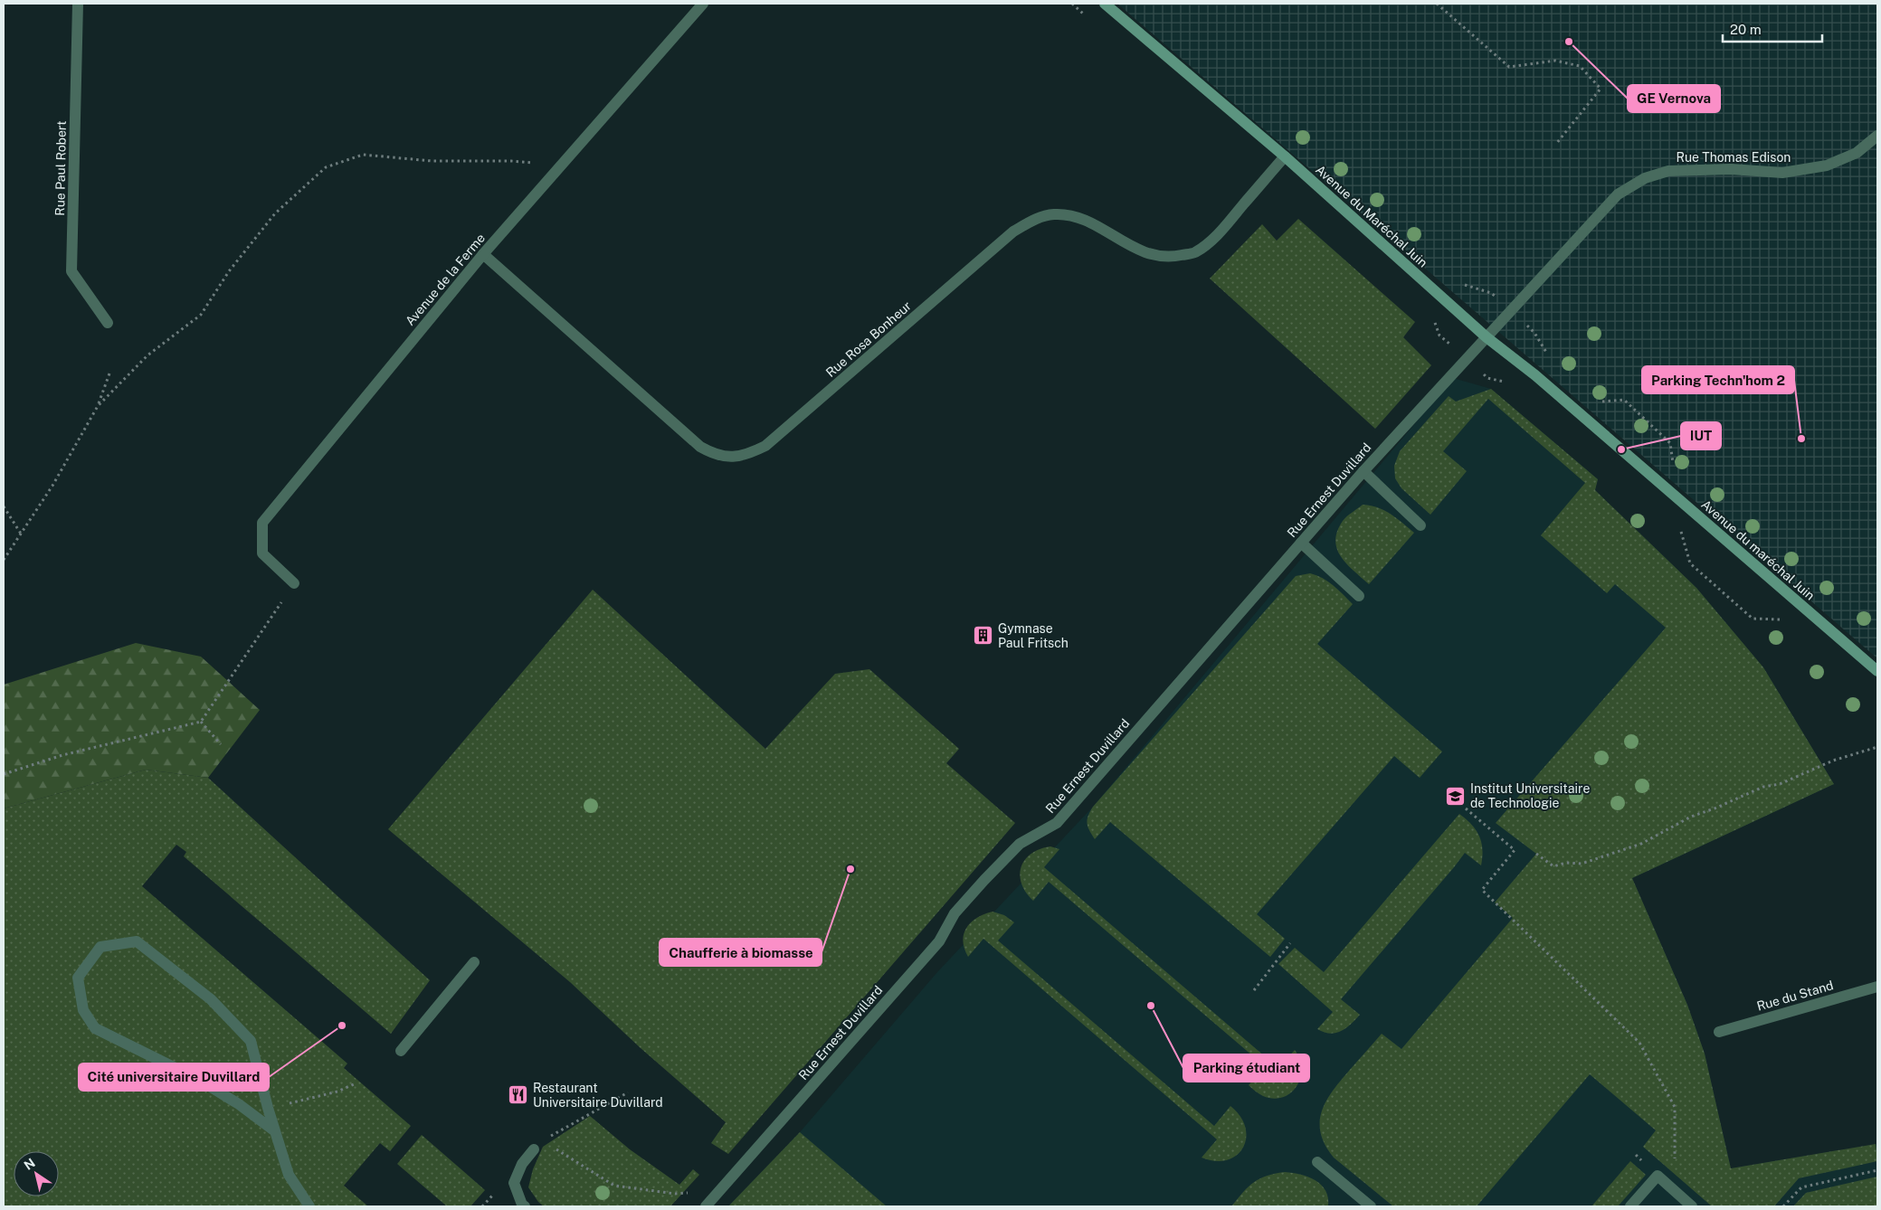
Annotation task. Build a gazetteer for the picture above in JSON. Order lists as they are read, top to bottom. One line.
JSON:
{"streets":{"street":["Rue Thomas Edison","Rue Paul Robert","Avenue du Maréchal Juin","Avenue de la Ferme","Rue Rosa Bonheur","Rue Ernest Duvillard","Avenue du maréchal Juin","Rue du Stand"]},"crossings":[["Rue Thomas Edison","Avenue du Maréchal Juin"],["Rue Thomas Edison","Rue Ernest Duvillard"],["Avenue du Maréchal Juin","Rue Rosa Bonheur"],["Avenue du Maréchal Juin","Rue Ernest Duvillard"],["Avenue du Maréchal Juin","Avenue du maréchal Juin"],["Avenue de la Ferme","Rue Rosa Bonheur"]],"places":{"other":["GE Vernova","Parking Techn'hom 2","IUT","Chaufferie à biomasse","Parking étudiant","Cité universitaire Duvillard"],"building":["Gymnase Paul Fritsch"],"school or university":["Institut Universitaire de Technologie"],"restaurant":["Restaurant Universitaire Duvillard"]},"scale_bar":"20 m","north":"top left"}
